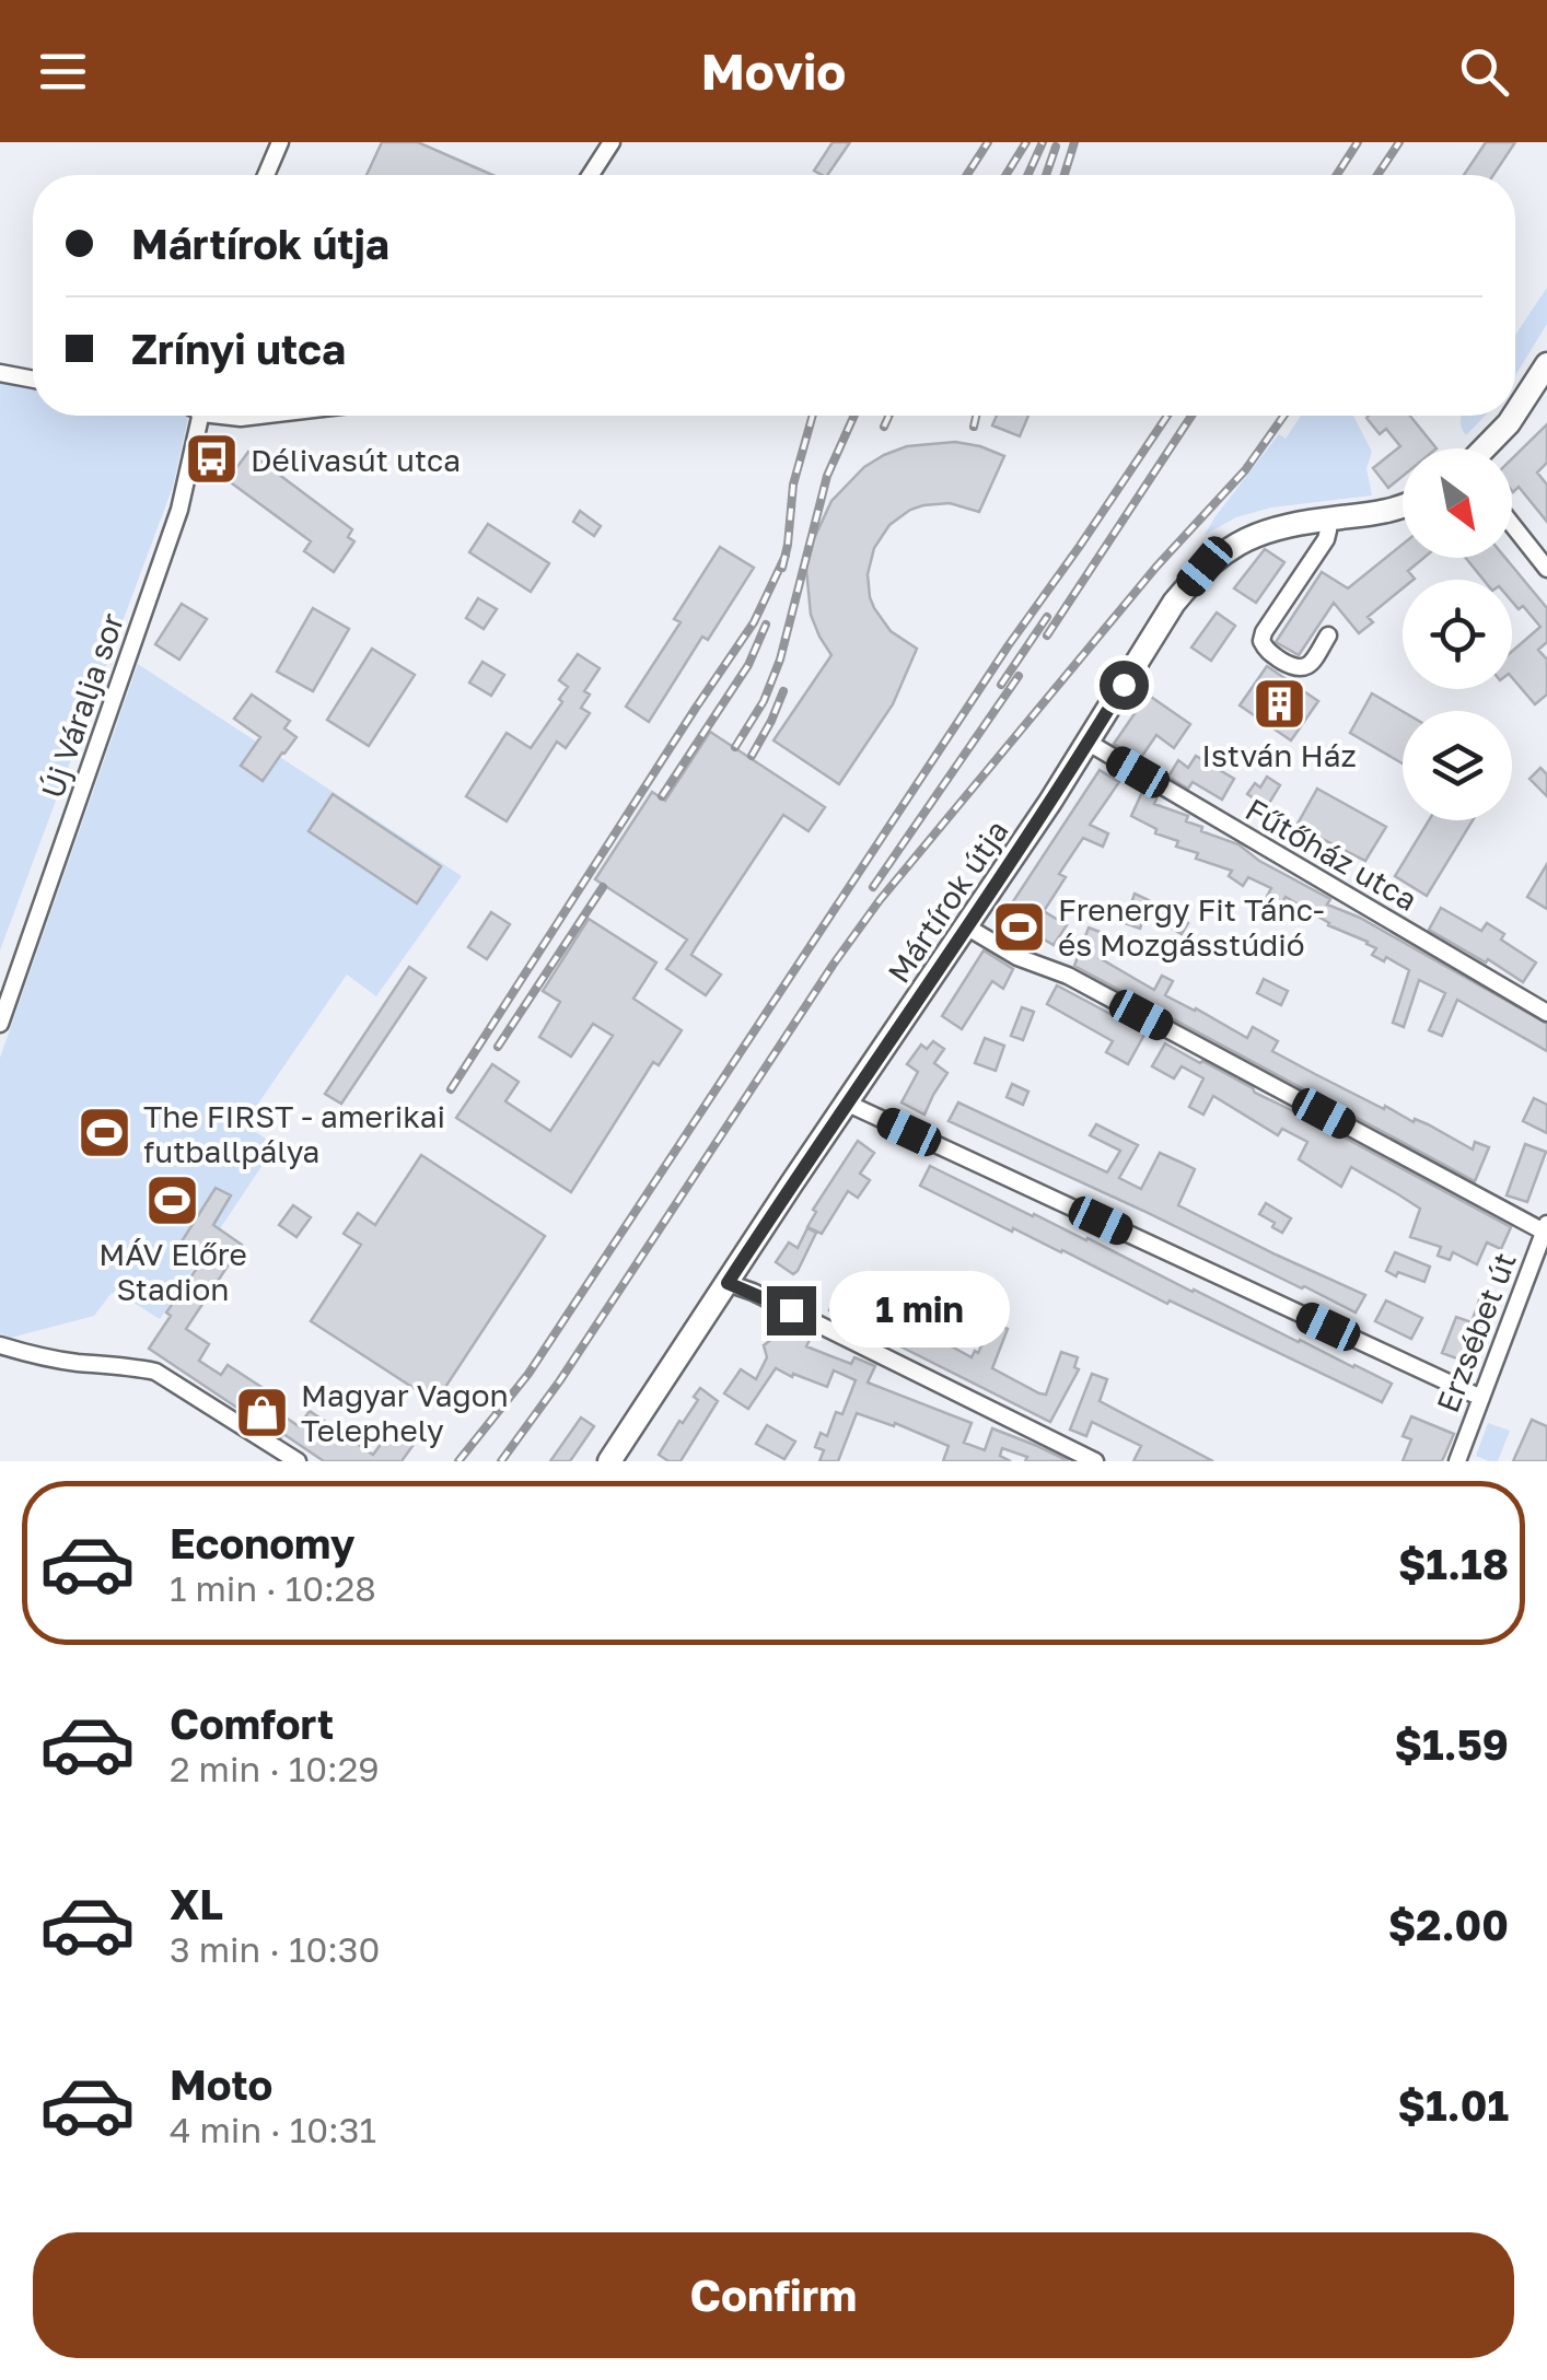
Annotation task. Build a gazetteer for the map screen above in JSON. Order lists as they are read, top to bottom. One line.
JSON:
{"streets":{"street":["Új Váralja sor","Fűtőház utca","Mártírok útja","Erzsébet út"]},"crossings":[["Fűtőház utca","Mártírok útja"]],"places":{"bus stop":["Délivasút utca"],"building":["István Ház"],"sports":["Frenergy Fit Tánc- és Mozgásstúdió","The FIRST - amerikai futballpálya","MÁV Előre Stadion"],"shop":["Magyar Vagon Telephely"]},"north":"bottom right","page":{"header":"Movio","banner":["Mártírok útja","Zrínyi utca"],"bubble":"1 min","list":[{"name":"Economy","note":"1 min · 10:28","value":"$1.18"},{"name":"Comfort","note":"2 min · 10:29","value":"$1.59"},{"name":"XL","note":"3 min · 10:30","value":"$2.00"},{"name":"Moto","note":"4 min · 10:31","value":"$1.01"}],"buttons":"Confirm"}}
